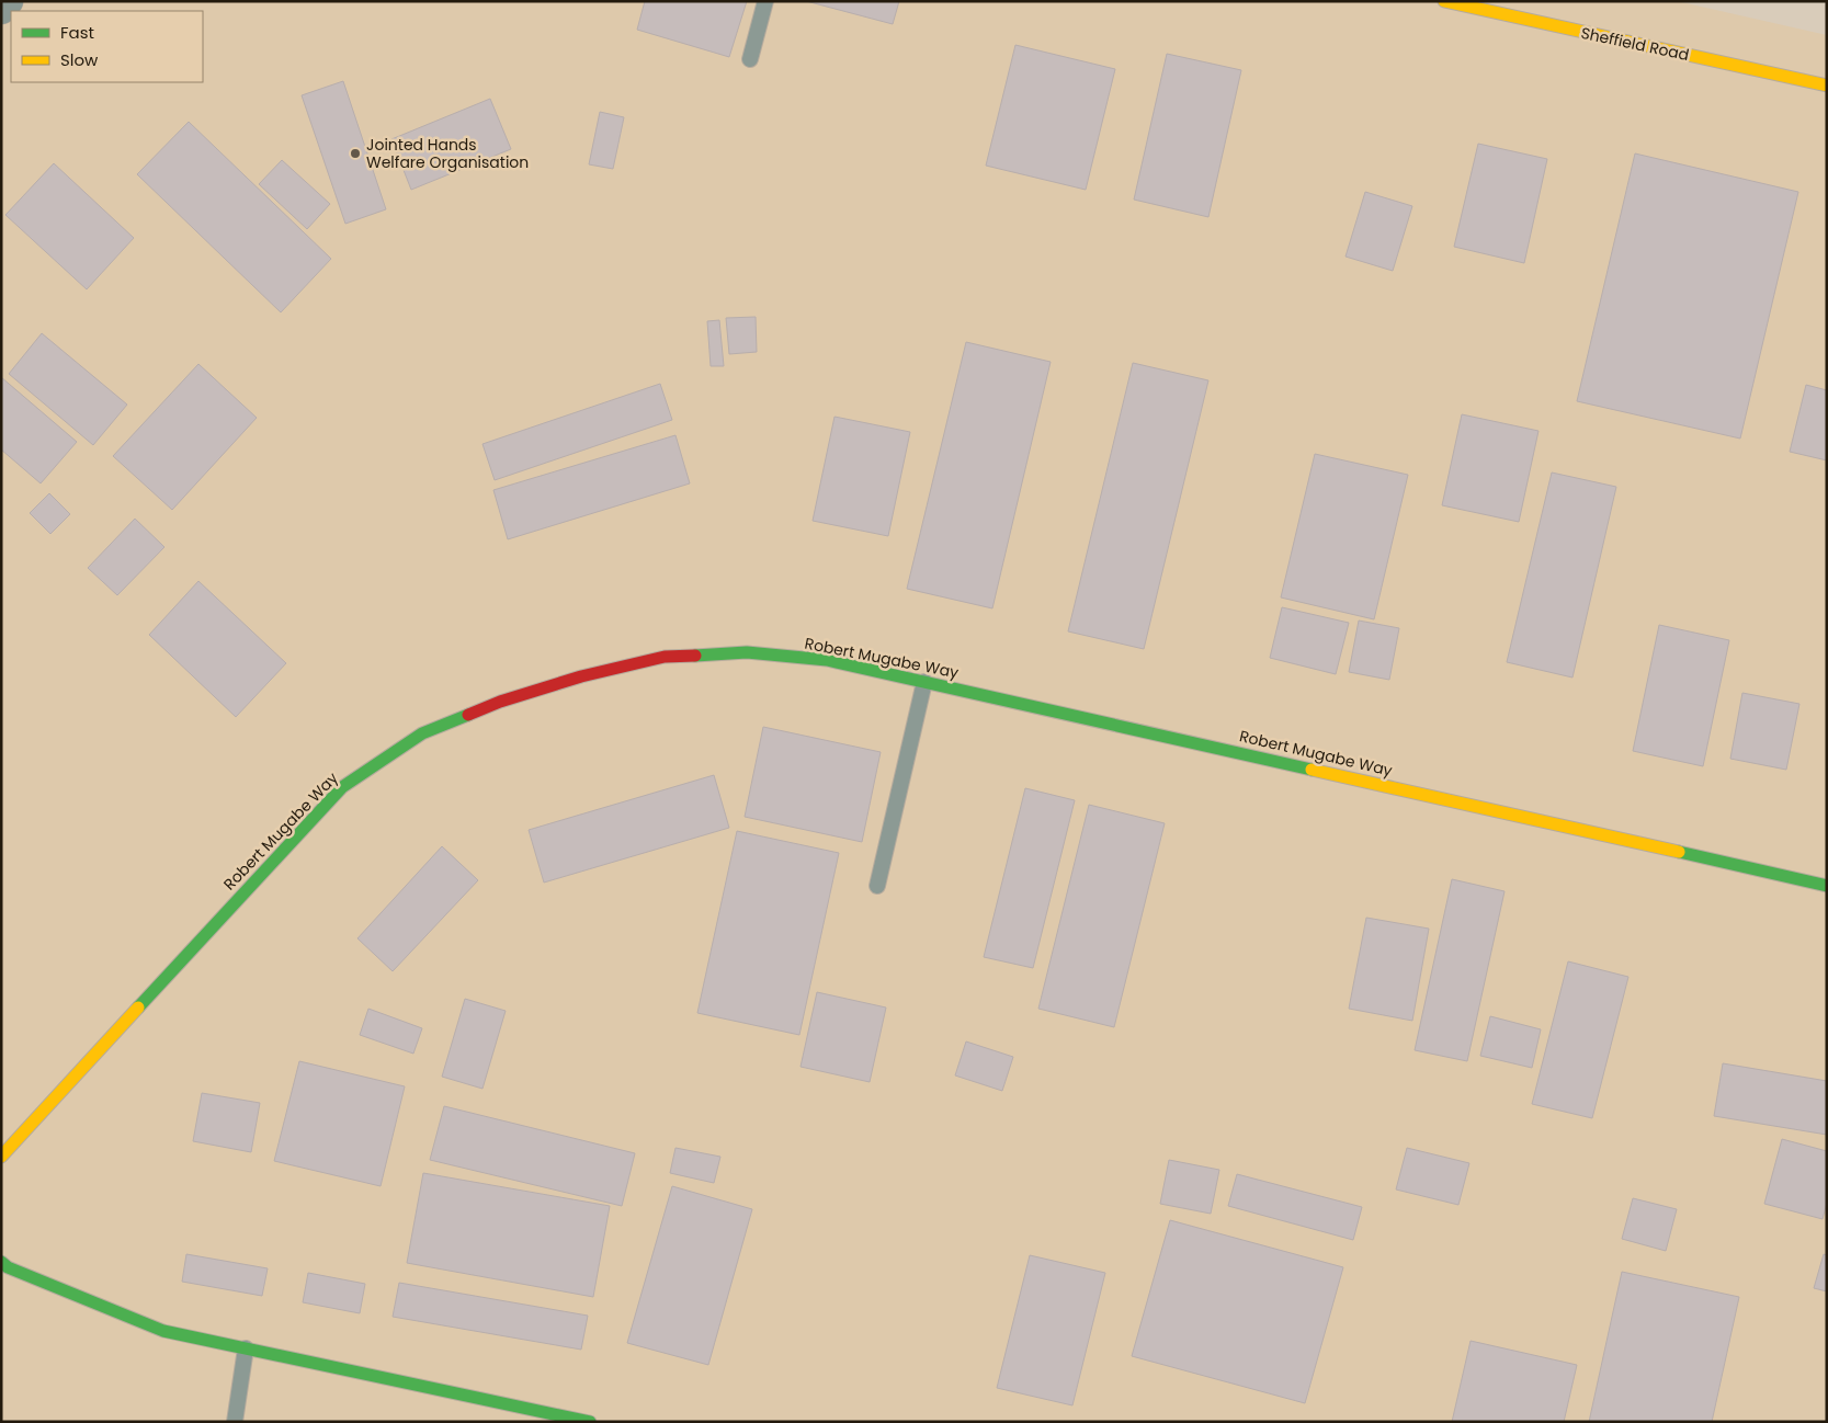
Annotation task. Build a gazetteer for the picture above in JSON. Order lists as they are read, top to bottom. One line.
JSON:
{"streets":{"street":["Sheffield Road","Robert Mugabe Way"]},"places":["Jointed Hands Welfare Organisation"],"legend":["Fast","Slow"]}
